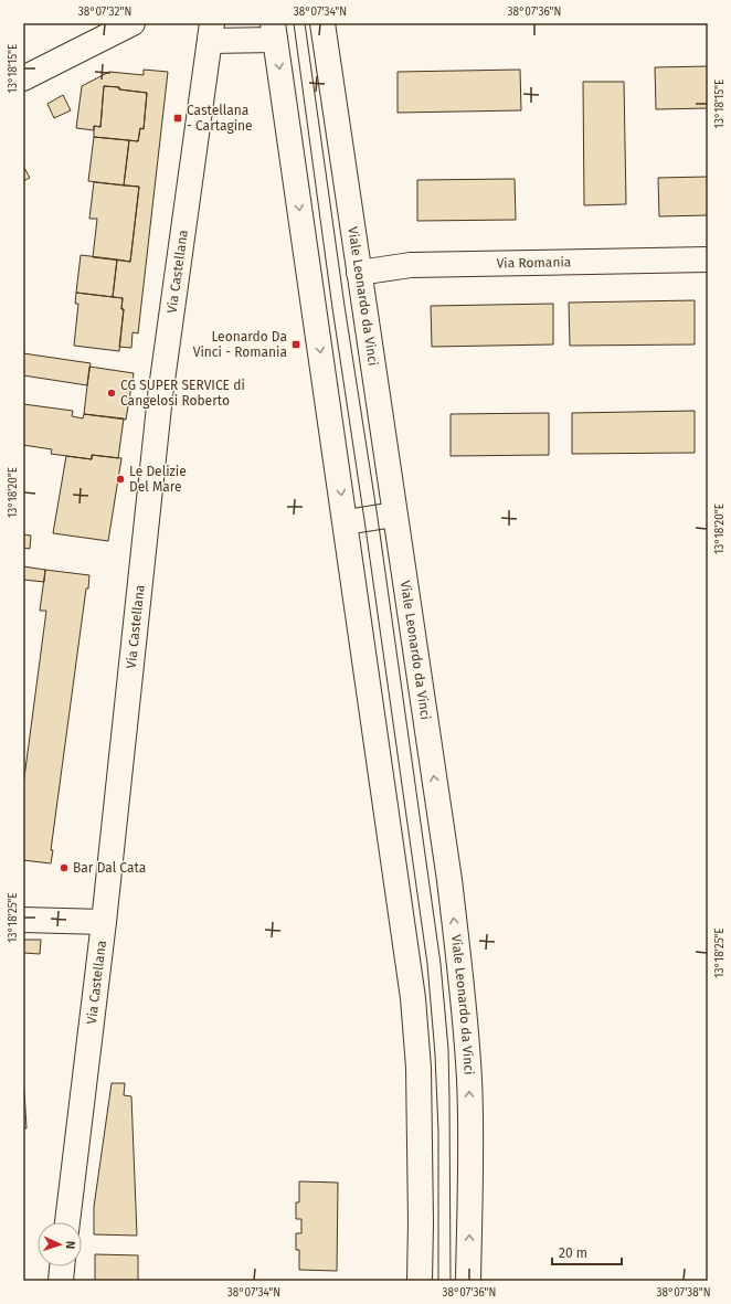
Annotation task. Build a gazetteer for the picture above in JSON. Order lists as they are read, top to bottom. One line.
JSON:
{"streets":{"street":["Via Romania","Via Castellana","Viale Leonardo da Vinci"]},"crossings":[["Via Romania","Viale Leonardo da Vinci"]],"places":{"transit":["Castellana - Cartagine","Leonardo Da Vinci - Romania"],"other":["CG SUPER SERVICE di Cangelosi Roberto","Le Delizie Del Mare","Bar Dal Cata"]},"scale_bar":"20 m","north":"right","coordinates":["38°07'32\"N","38°07'34\"N","38°07'36\"N","13°18'15\"E","13°18'20\"E","13°18'25\"E","38°07'38\"N"]}
